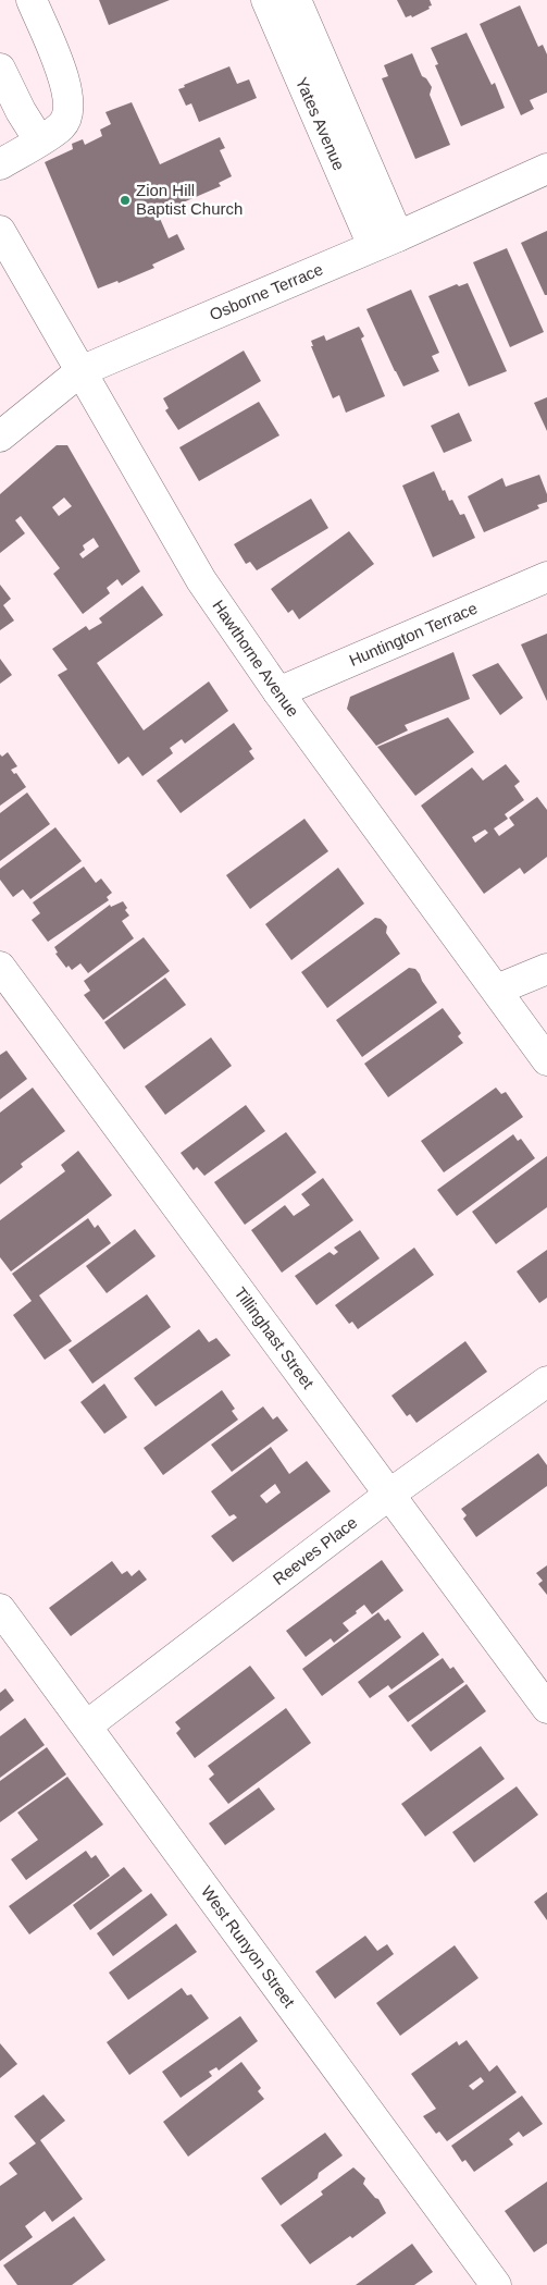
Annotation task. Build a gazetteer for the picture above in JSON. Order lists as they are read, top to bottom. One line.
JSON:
{"streets":{"street":["Yates Avenue","Osborne Terrace","Huntington Terrace","Hawthorne Avenue","Tillinghast Street","Reeves Place","West Runyon Street"]},"crossings":[["Yates Avenue","Osborne Terrace"],["Osborne Terrace","Hawthorne Avenue"],["Huntington Terrace","Hawthorne Avenue"],["Tillinghast Street","Reeves Place"],["Reeves Place","West Runyon Street"]],"places":["Zion Hill Baptist Church"]}
